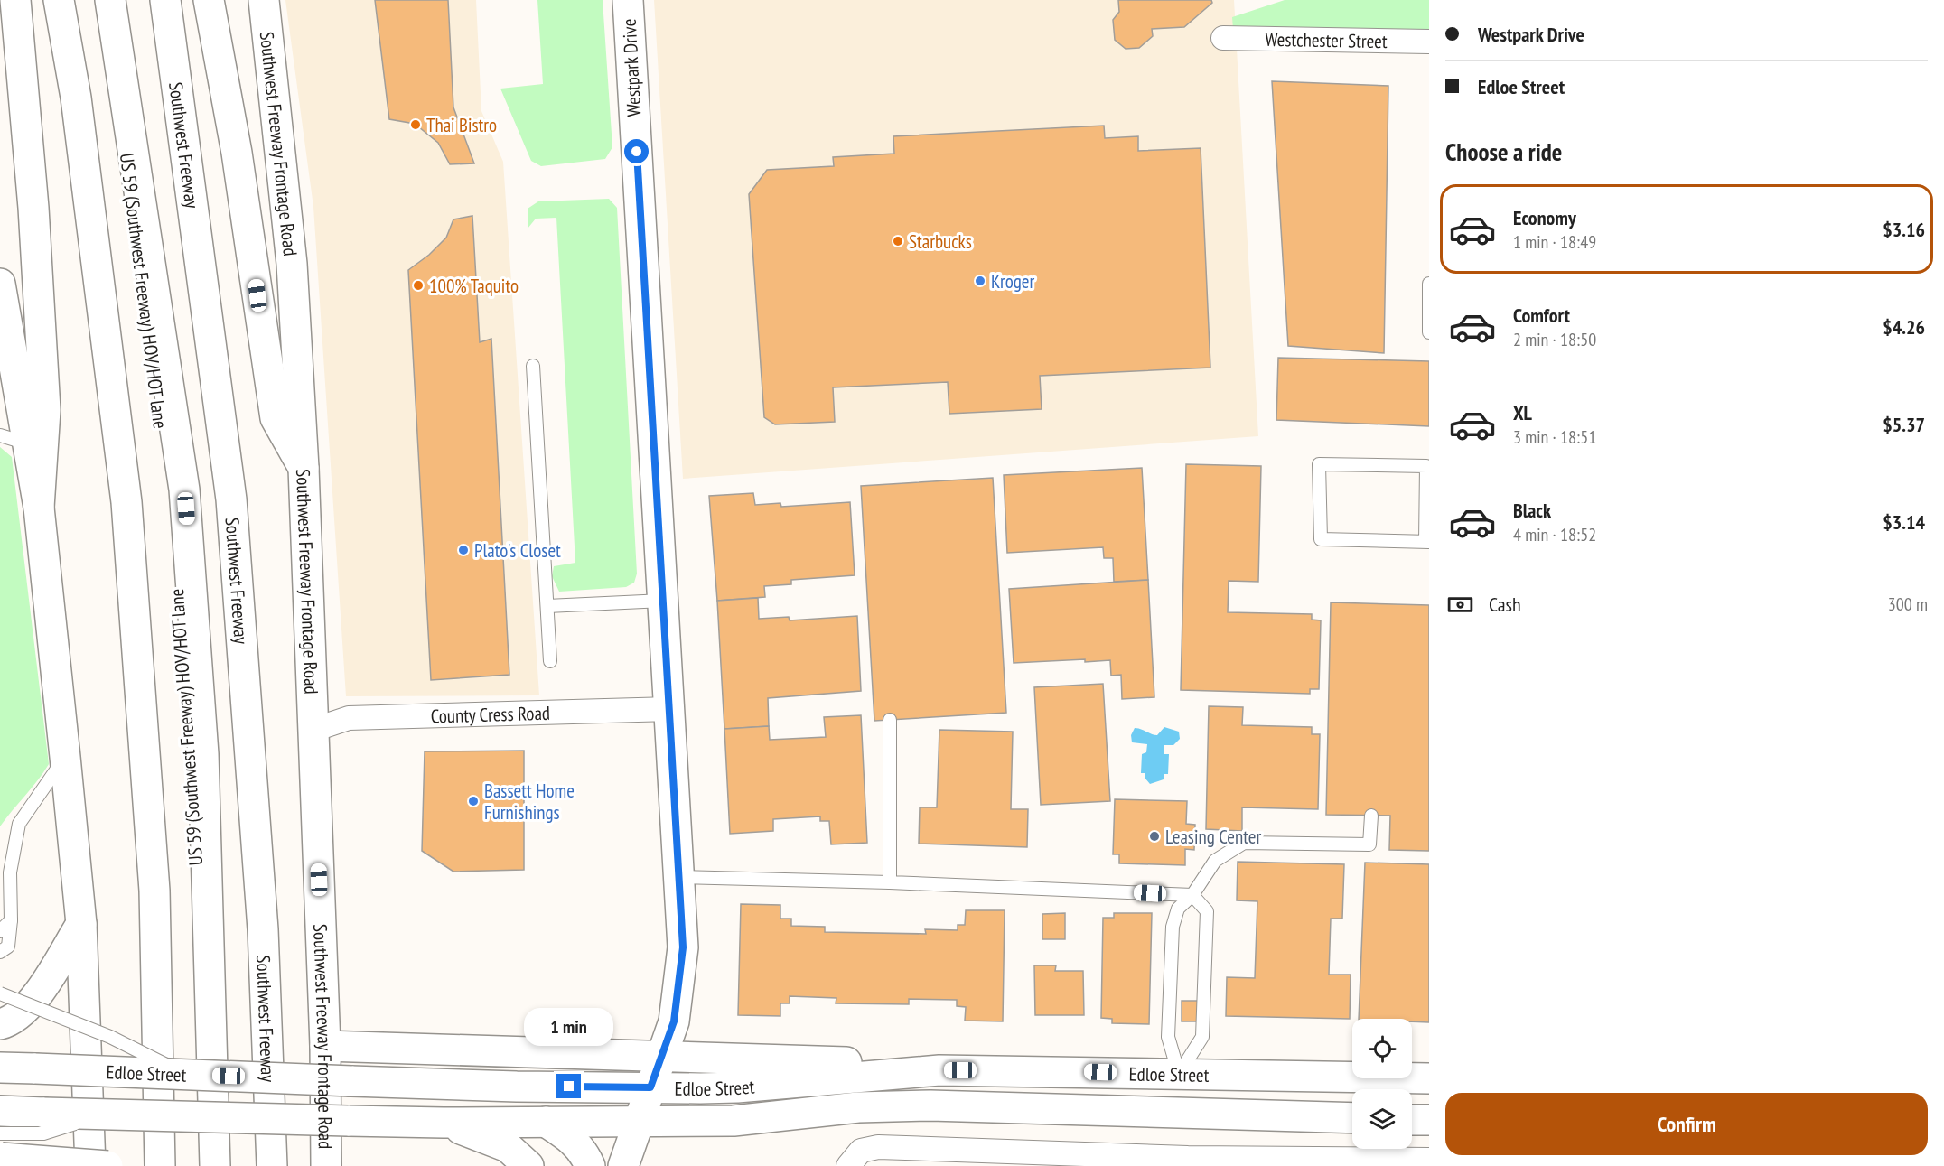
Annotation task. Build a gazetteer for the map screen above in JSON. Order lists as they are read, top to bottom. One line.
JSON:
{"streets":{"main road":["Westpark Drive","Southwest Freeway Frontage Road","Southwest Freeway","US 59 (Southwest Freeway) HOV/HOT lane","Edloe Street"],"street":["Westchester Street","County Cress Road"]},"crossings":[["Westpark Drive","County Cress Road"],["Westpark Drive","Edloe Street"],["Southwest Freeway Frontage Road","County Cress Road"]],"places":["Thai Bistro","Starbucks","Kroger","100% Taquito","Plato's Closet","Bassett Home Furnishings","Leasing Center"],"page":{"banner":["Westpark Drive","Edloe Street"],"heading":"Choose a ride","list":[{"name":"Economy","note":"1 min · 18:49","value":"$3.16"},{"name":"Comfort","note":"2 min · 18:50","value":"$4.26"},{"name":"XL","note":"3 min · 18:51","value":"$5.37"},{"name":"Black","note":"4 min · 18:52","value":"$3.14"}],"pay":["Cash","300 m"],"bubble":"1 min","buttons":"Confirm"}}
